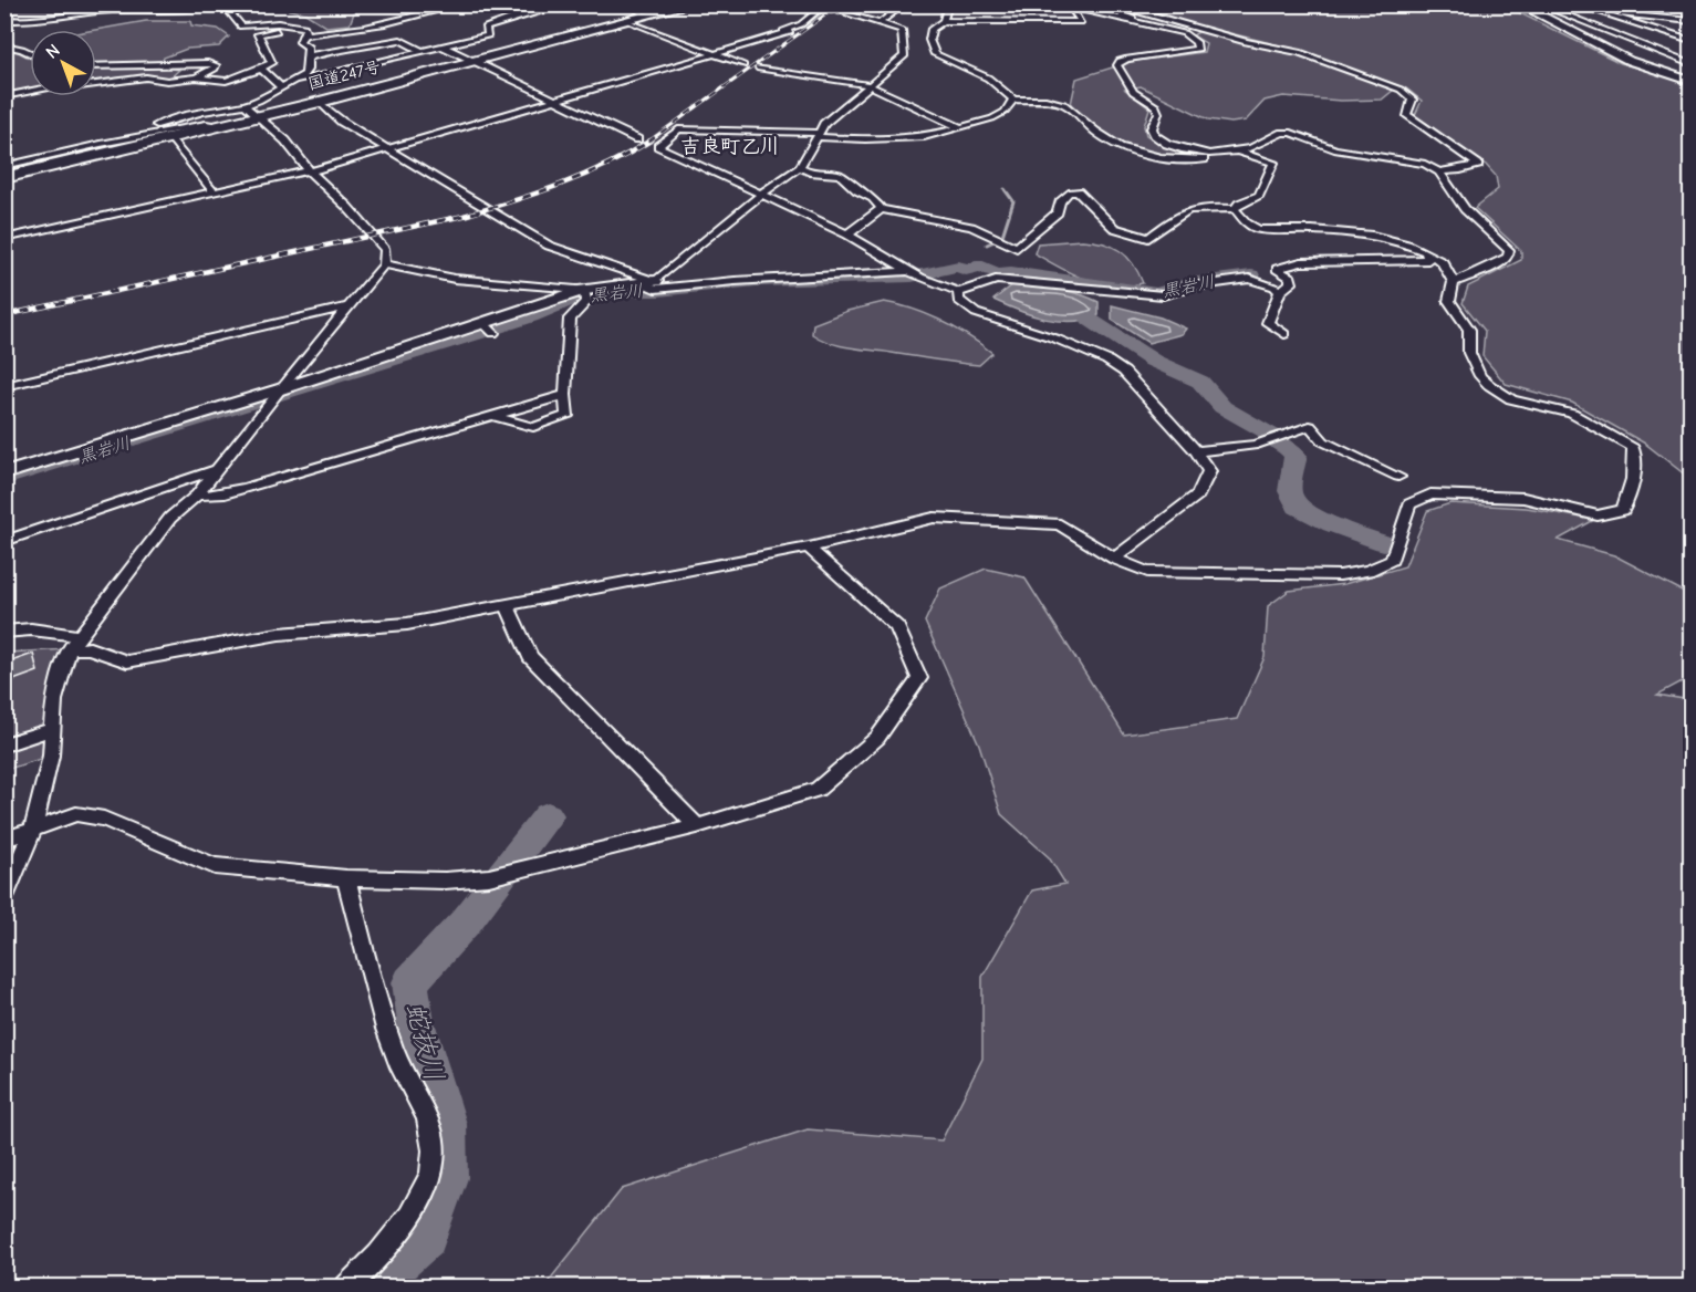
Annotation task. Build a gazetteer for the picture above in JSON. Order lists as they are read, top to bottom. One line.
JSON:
{"streets":{"highway":["国道247号"]},"districts":["吉良町乙川"],"water":["黒岩川","蛇抜川"],"north":"top left"}
